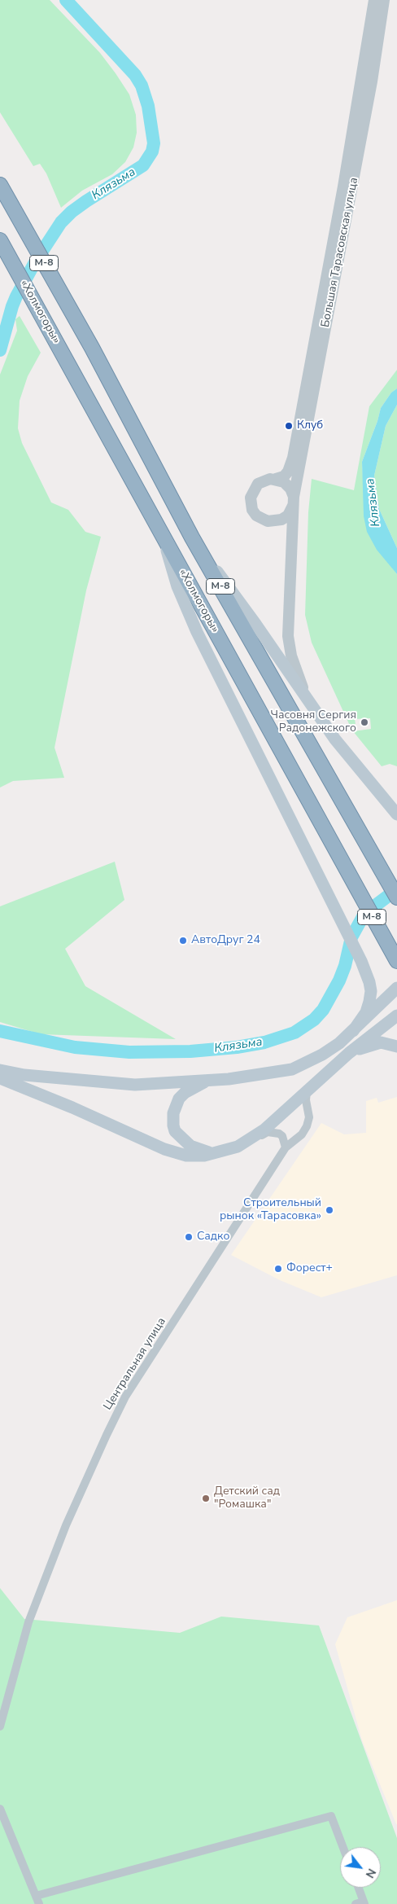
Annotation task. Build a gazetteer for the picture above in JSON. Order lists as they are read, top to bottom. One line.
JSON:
{"streets":{"highway":["М-8","«Холмогоры»"],"street":["Большая Тарасовская улица","Центральная улица"]},"water":["Клязьма"],"places":["Клуб","Часовня Сергия Радонежского","АвтоДруг 24","Строительный рынок «Тарасовка»","Садко","Форест+","Детский сад \"Ромашка\""],"north":"bottom right"}
